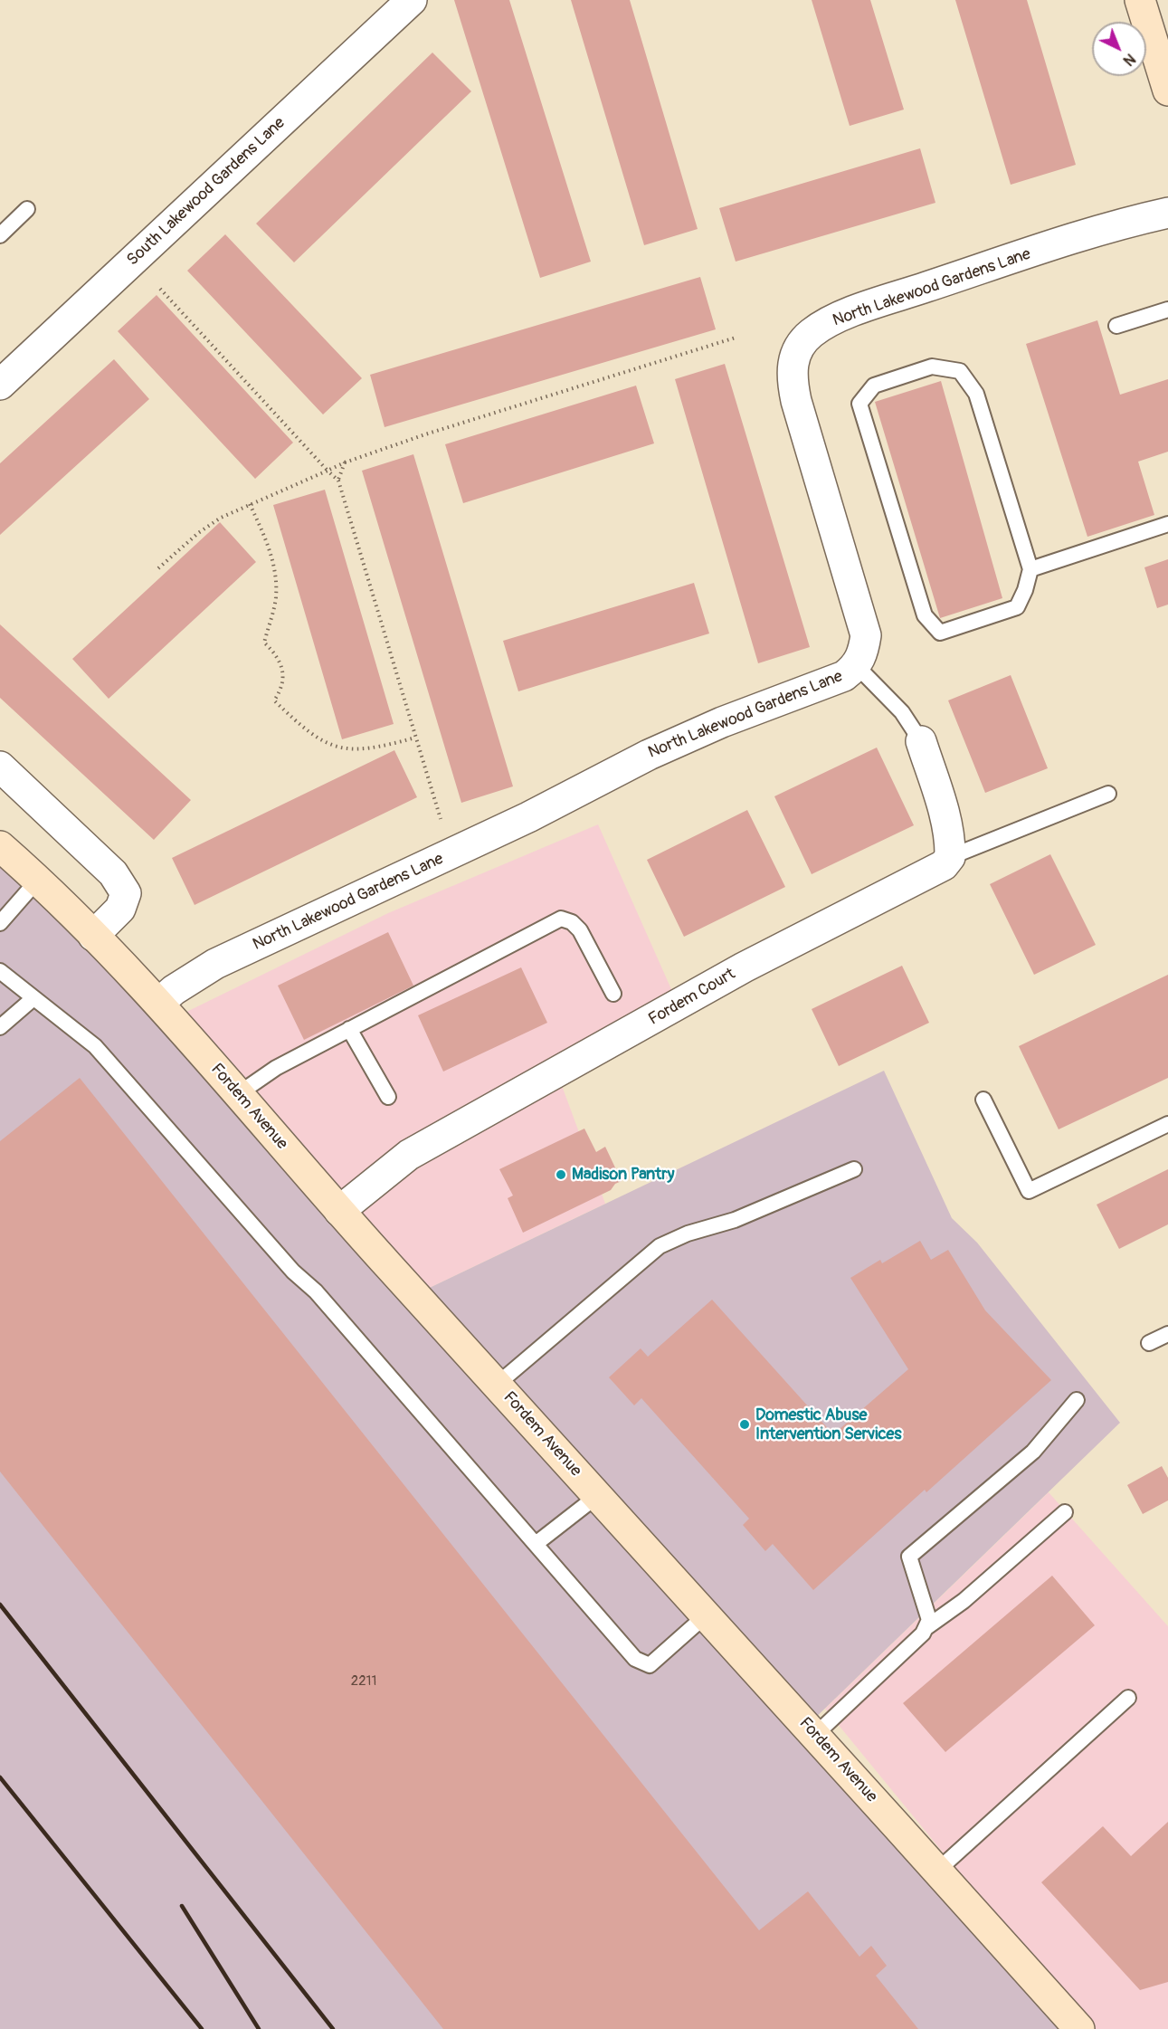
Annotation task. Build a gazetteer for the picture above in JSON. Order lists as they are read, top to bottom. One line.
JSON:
{"streets":{"street":["South Lakewood Gardens Lane","North Lakewood Gardens Lane","Fordem Court","Fordem Avenue"]},"crossings":[["North Lakewood Gardens Lane","Fordem Avenue"],["Fordem Court","Fordem Avenue"]],"places":["Madison Pantry","Domestic Abuse Intervention Services"],"house_numbers":["2211"],"north":"bottom right"}
